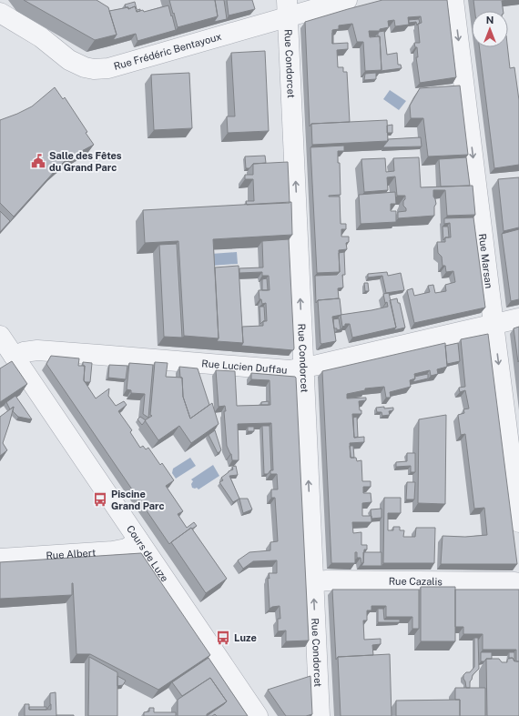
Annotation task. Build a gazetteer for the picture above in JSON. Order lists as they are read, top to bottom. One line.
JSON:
{"streets":{"street":["Rue Frédéric Bentayoux","Rue Condorcet","Rue Marsan","Rue Lucien Duffau","Cours de Luze","Rue Albert","Rue Cazalis"]},"crossings":[["Rue Frédéric Bentayoux","Rue Condorcet"],["Rue Condorcet","Rue Lucien Duffau"],["Rue Condorcet","Rue Cazalis"],["Rue Marsan","Rue Lucien Duffau"],["Rue Lucien Duffau","Cours de Luze"],["Cours de Luze","Rue Albert"]],"one_way":["Rue Condorcet","Rue Marsan"],"places":{"public building":["Salle des Fêtes du Grand Parc"],"bus stop":["Piscine Grand Parc","Luze"]},"north":"top"}
